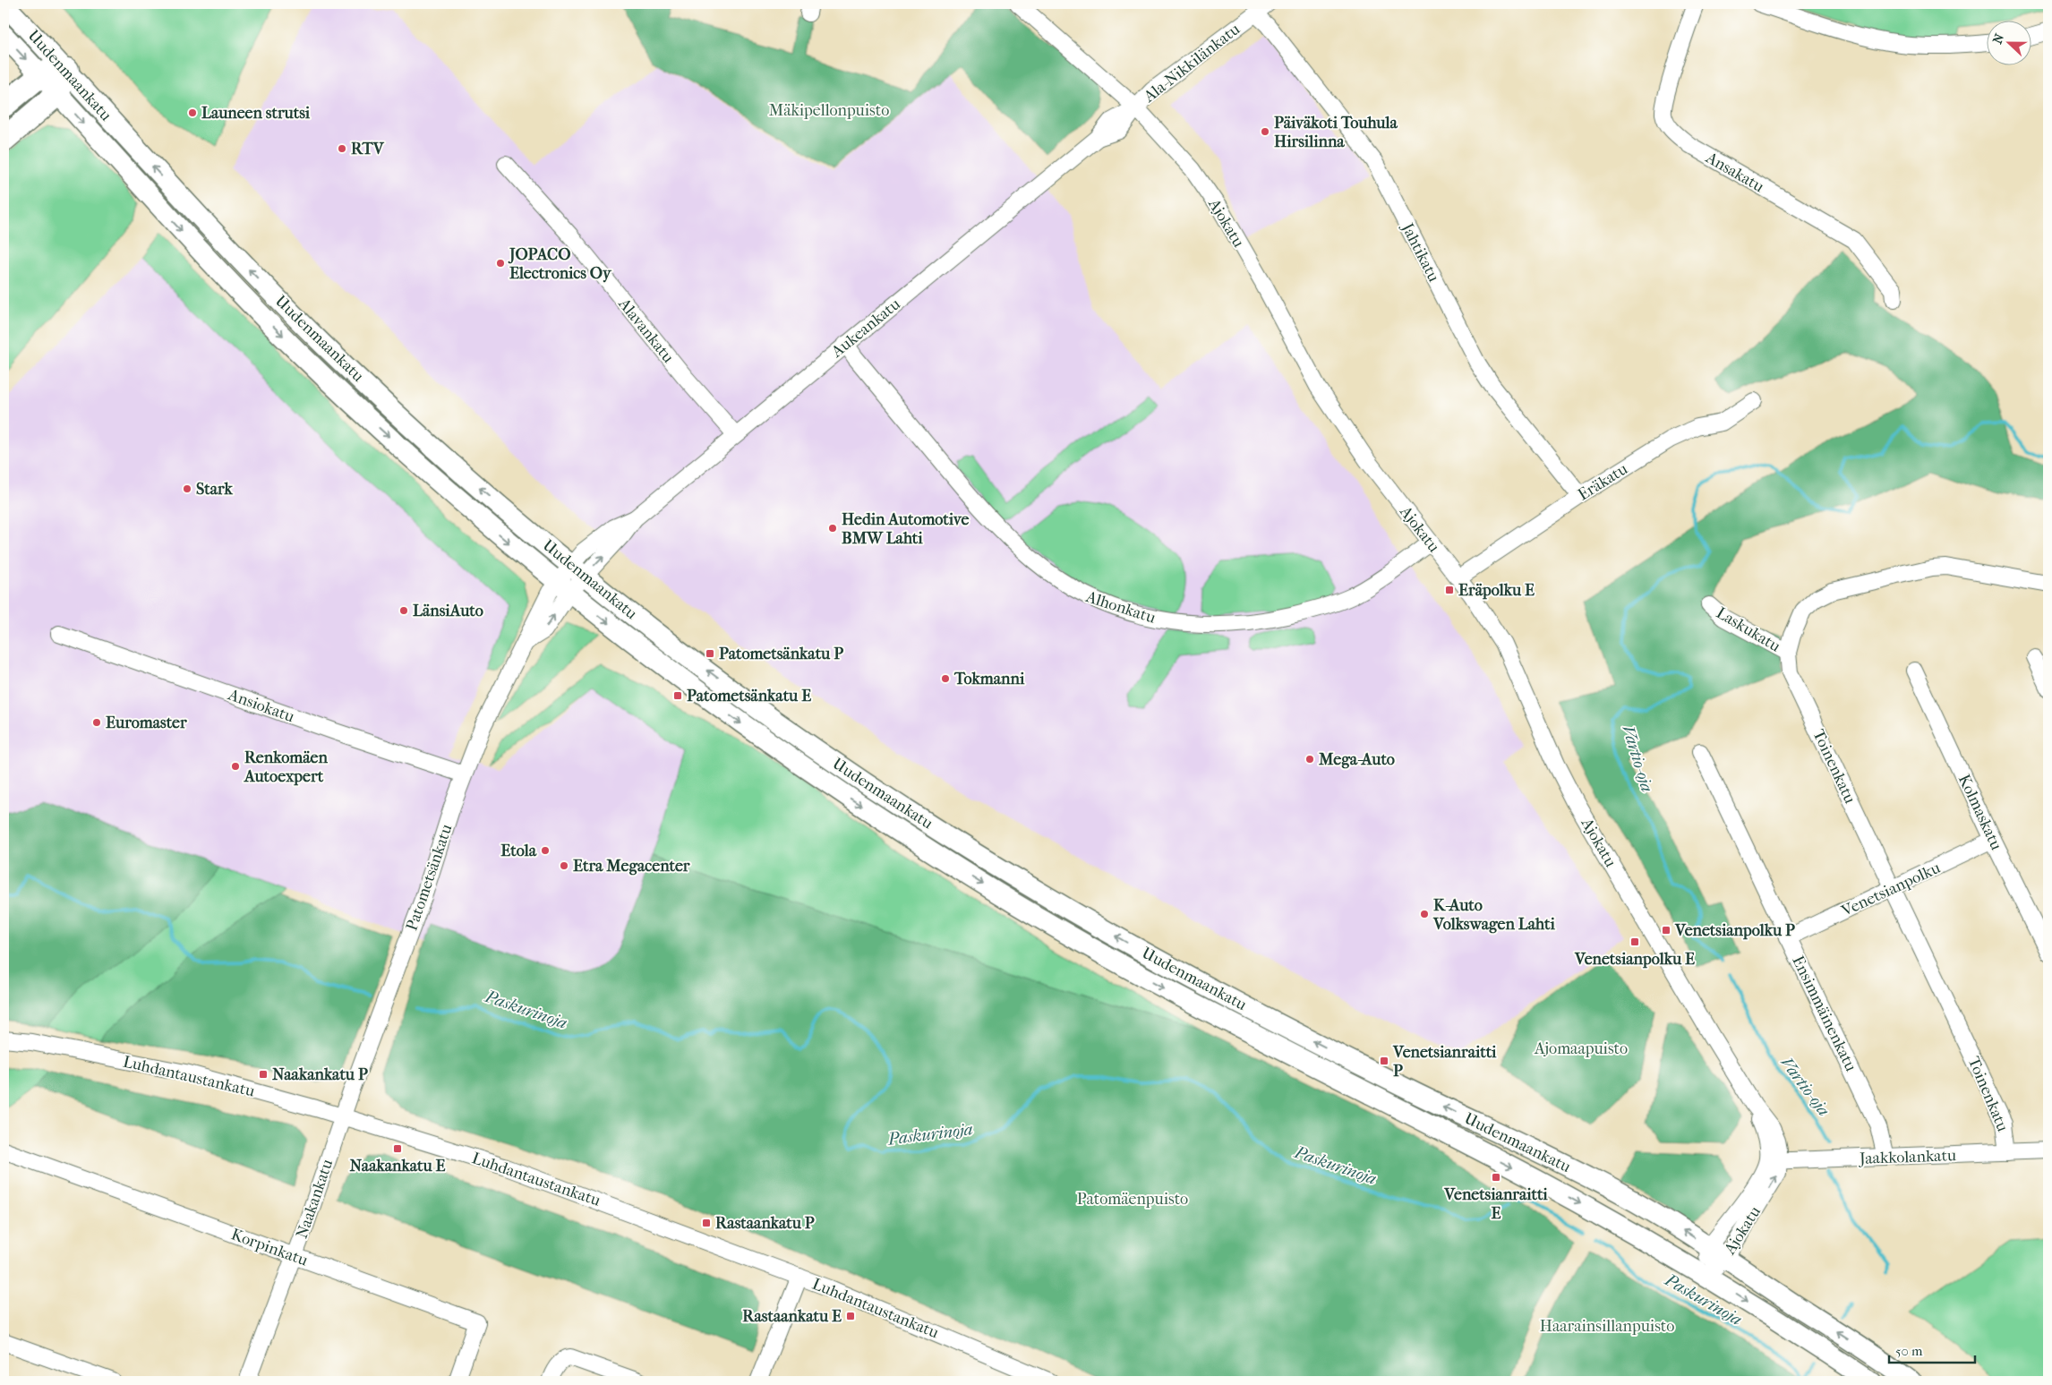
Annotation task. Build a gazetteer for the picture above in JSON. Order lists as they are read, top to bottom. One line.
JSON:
{"streets":{"main road":["Uudenmaankatu"],"street":["Ala-Nikkilänkatu","Ansakatu","Ajokatu","Jahtikatu","Aukeankatu","Alavankatu","Eräkatu","Alhonkatu","Laskukatu","Ansiokatu","Toinenkatu","Kolmaskatu","Patometsänkatu","Venetsianpolku","Ensimmäinenkatu","Luhdantaustankatu","Jaakkolankatu","Naakankatu","Korpinkatu"]},"crossings":[["Ala-Nikkilänkatu","Ajokatu"],["Ala-Nikkilänkatu","Jahtikatu"],["Ala-Nikkilänkatu","Aukeankatu"],["Uudenmaankatu","Ajokatu"],["Uudenmaankatu","Aukeankatu"],["Uudenmaankatu","Patometsänkatu"],["Ajokatu","Aukeankatu"],["Ajokatu","Eräkatu"],["Ajokatu","Alhonkatu"],["Ajokatu","Jaakkolankatu"],["Jahtikatu","Eräkatu"],["Aukeankatu","Alavankatu"],["Aukeankatu","Alhonkatu"],["Aukeankatu","Patometsänkatu"],["Laskukatu","Toinenkatu"],["Ansiokatu","Patometsänkatu"],["Toinenkatu","Venetsianpolku"],["Toinenkatu","Jaakkolankatu"],["Kolmaskatu","Venetsianpolku"],["Patometsänkatu","Luhdantaustankatu"],["Patometsänkatu","Naakankatu"],["Venetsianpolku","Ensimmäinenkatu"],["Ensimmäinenkatu","Jaakkolankatu"],["Luhdantaustankatu","Naakankatu"],["Naakankatu","Korpinkatu"]],"water":["Vartio-oja","Paskurinoja"],"parks":["Mäkipellonpuisto","Ajomaapuisto","Patomäenpuisto","Haarainsillanpuisto"],"places":{"other":["Launeen strutsi","Päiväkoti Touhula Hirsilinna","RTV","JOPACO Electronics Oy","Stark","Hedin Automotive BMW Lahti","LänsiAuto","Tokmanni","Euromaster","Mega-Auto","Renkomäen Autoexpert","Etola","Etra Megacenter","K-Auto Volkswagen Lahti"],"transit":["Eräpolku E","Patometsänkatu P","Patometsänkatu E","Venetsianpolku P","Venetsianpolku E","Venetsianraitti P","Naakankatu P","Naakankatu E","Venetsianraitti E","Rastaankatu P","Rastaankatu E"]},"scale_bar":"50 m","north":"left"}
